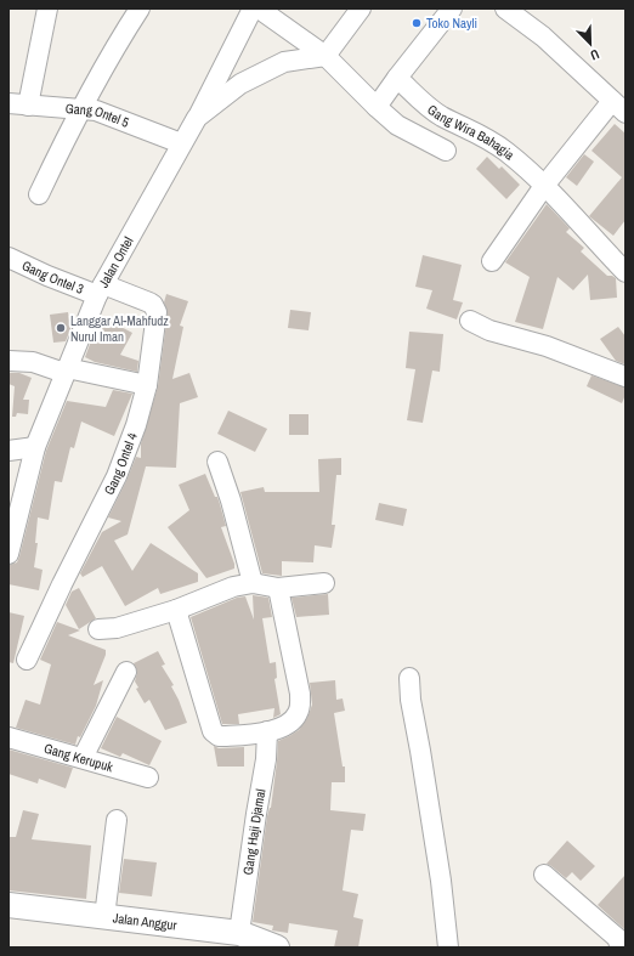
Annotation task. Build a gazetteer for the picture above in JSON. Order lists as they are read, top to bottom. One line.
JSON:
{"streets":{"street":["Gang Ontel 5","Gang Wira Bahagia","Jalan Ontel","Gang Ontel 3","Gang Ontel 4","Gang Kerupuk","Gang Haji Djamal","Jalan Anggur"]},"crossings":[["Gang Ontel 5","Jalan Ontel"],["Jalan Ontel","Gang Ontel 3"],["Jalan Ontel","Gang Ontel 4"],["Gang Ontel 3","Gang Ontel 4"],["Gang Haji Djamal","Jalan Anggur"]],"places":["Toko Nayli","Langgar Al-Mahfudz Nurul Iman"],"north":"bottom right"}
